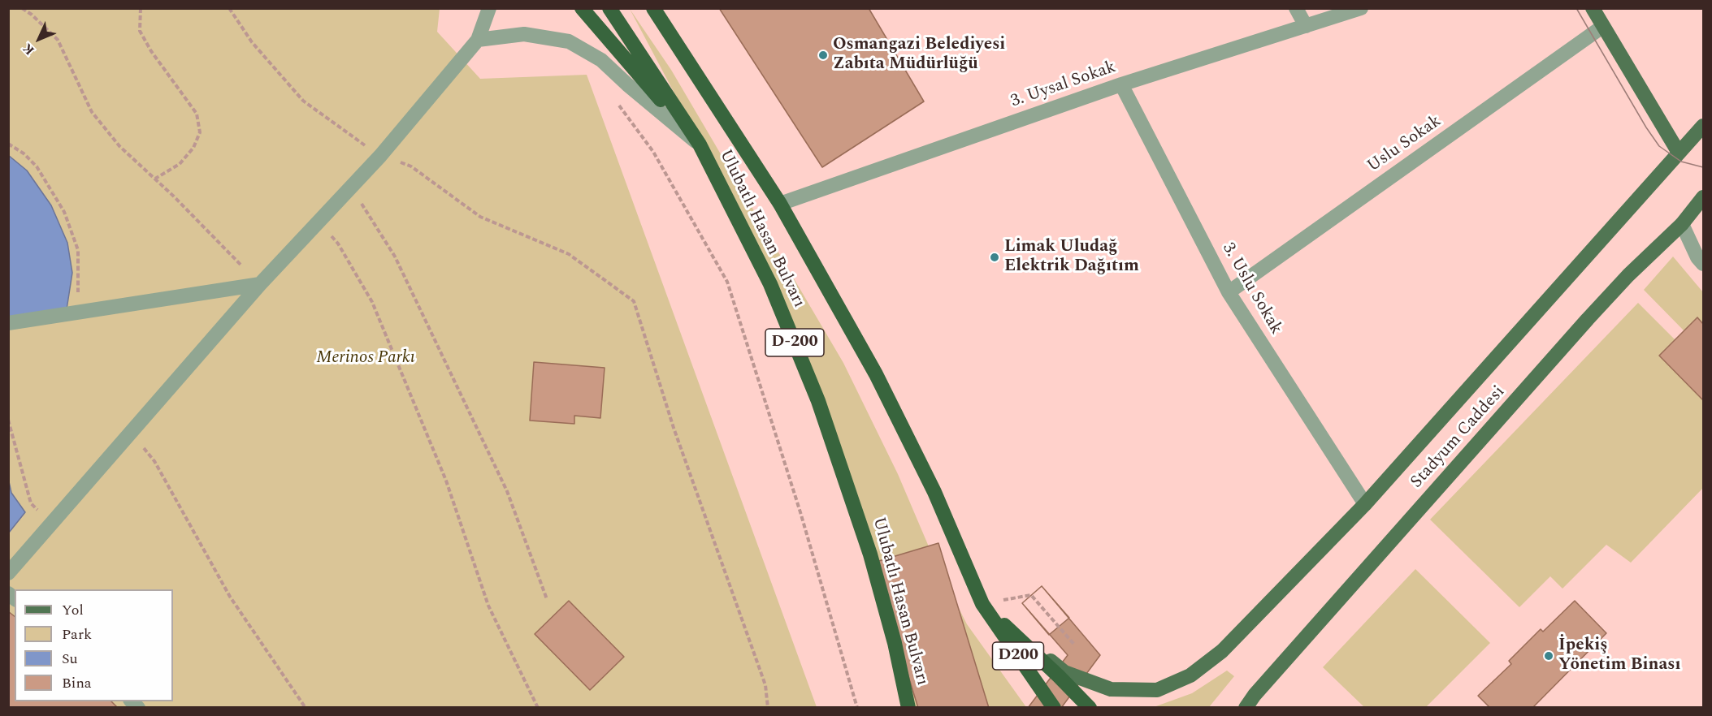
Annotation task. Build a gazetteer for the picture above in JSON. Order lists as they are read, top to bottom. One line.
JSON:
{"streets":{"highway":["Ulubatlı Hasan Bulvarı","D-200","D200"],"main road":["Stadyum Caddesi"],"street":["3. Uysal Sokak","Uslu Sokak","3. Uslu Sokak"]},"crossings":[["3. Uysal Sokak","Ulubatlı Hasan Bulvarı"],["3. Uysal Sokak","3. Uslu Sokak"],["Uslu Sokak","3. Uslu Sokak"],["Ulubatlı Hasan Bulvarı","D200"]],"parks":["Merinos Parkı"],"places":["Osmangazi Belediyesi Zabıta Müdürlüğü","Limak Uludağ Elektrik Dağıtım","İpekiş Yönetim Binası"],"legend":["Yol","Park","Su","Bina"],"north":"bottom left"}
